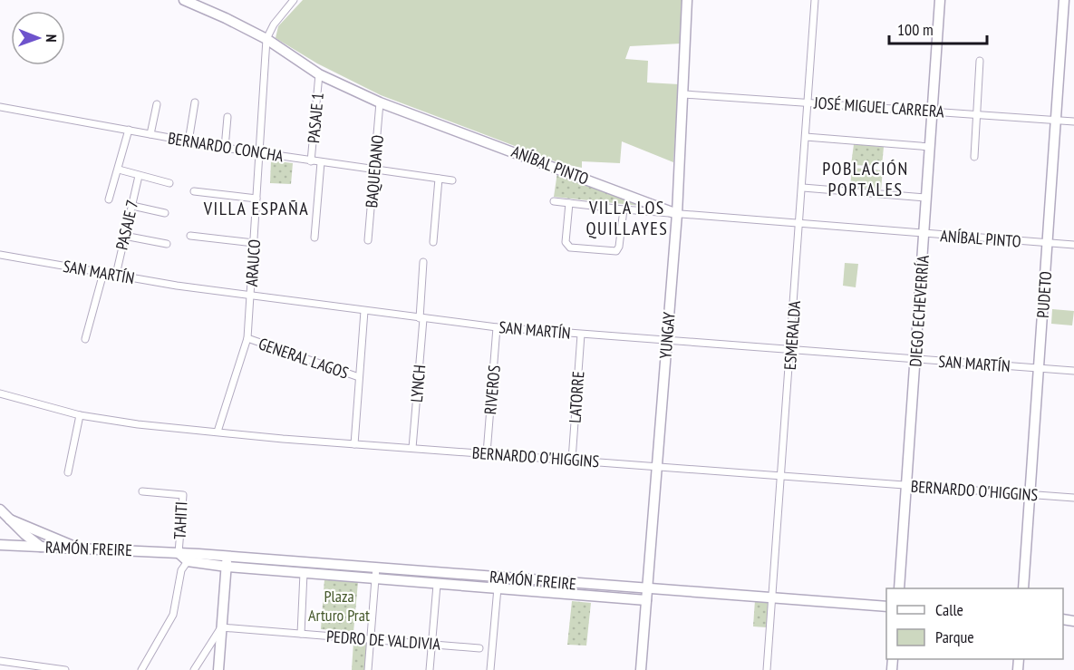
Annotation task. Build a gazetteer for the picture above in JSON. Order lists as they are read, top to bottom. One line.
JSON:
{"streets":{"main road":["ANÍBAL PINTO","PUDETO","DIEGO ECHEVERRÍA","YUNGAY","RAMÓN FREIRE"],"street":["JOSÉ MIGUEL CARRERA","PASAJE 1","BERNARDO CONCHA","BAQUEDANO","PASAJE 7","ARAUCO","SAN MARTÍN","ESMERALDA","GENERAL LAGOS","LYNCH","RIVEROS","LATORRE","BERNARDO O'HIGGINS","TAHITI","PEDRO DE VALDIVIA"]},"crossings":[["JOSÉ MIGUEL CARRERA","PUDETO"],["JOSÉ MIGUEL CARRERA","DIEGO ECHEVERRÍA"],["JOSÉ MIGUEL CARRERA","YUNGAY"],["JOSÉ MIGUEL CARRERA","ESMERALDA"],["PASAJE 1","BERNARDO CONCHA"],["PASAJE 1","ANÍBAL PINTO"],["BERNARDO CONCHA","BAQUEDANO"],["BERNARDO CONCHA","PASAJE 7"],["BERNARDO CONCHA","ARAUCO"],["ANÍBAL PINTO","BAQUEDANO"],["ANÍBAL PINTO","ARAUCO"],["ANÍBAL PINTO","PUDETO"],["ANÍBAL PINTO","DIEGO ECHEVERRÍA"],["ANÍBAL PINTO","YUNGAY"],["ANÍBAL PINTO","ESMERALDA"],["PASAJE 7","SAN MARTÍN"],["ARAUCO","SAN MARTÍN"],["ARAUCO","GENERAL LAGOS"],["ARAUCO","BERNARDO O'HIGGINS"],["SAN MARTÍN","PUDETO"],["SAN MARTÍN","DIEGO ECHEVERRÍA"],["SAN MARTÍN","YUNGAY"],["SAN MARTÍN","ESMERALDA"],["SAN MARTÍN","LYNCH"],["SAN MARTÍN","RIVEROS"],["SAN MARTÍN","LATORRE"],["PUDETO","BERNARDO O'HIGGINS"],["DIEGO ECHEVERRÍA","BERNARDO O'HIGGINS"],["YUNGAY","BERNARDO O'HIGGINS"],["YUNGAY","RAMÓN FREIRE"],["ESMERALDA","BERNARDO O'HIGGINS"],["ESMERALDA","RAMÓN FREIRE"],["LYNCH","BERNARDO O'HIGGINS"],["RIVEROS","BERNARDO O'HIGGINS"],["LATORRE","BERNARDO O'HIGGINS"],["TAHITI","RAMÓN FREIRE"]],"districts":["POBLACIÓN PORTALES","VILLA LOS QUILLAYES","VILLA ESPAÑA"],"parks":["Plaza Arturo Prat"],"legend":["Calle","Parque"],"scale_bar":"100 m","north":"right"}
